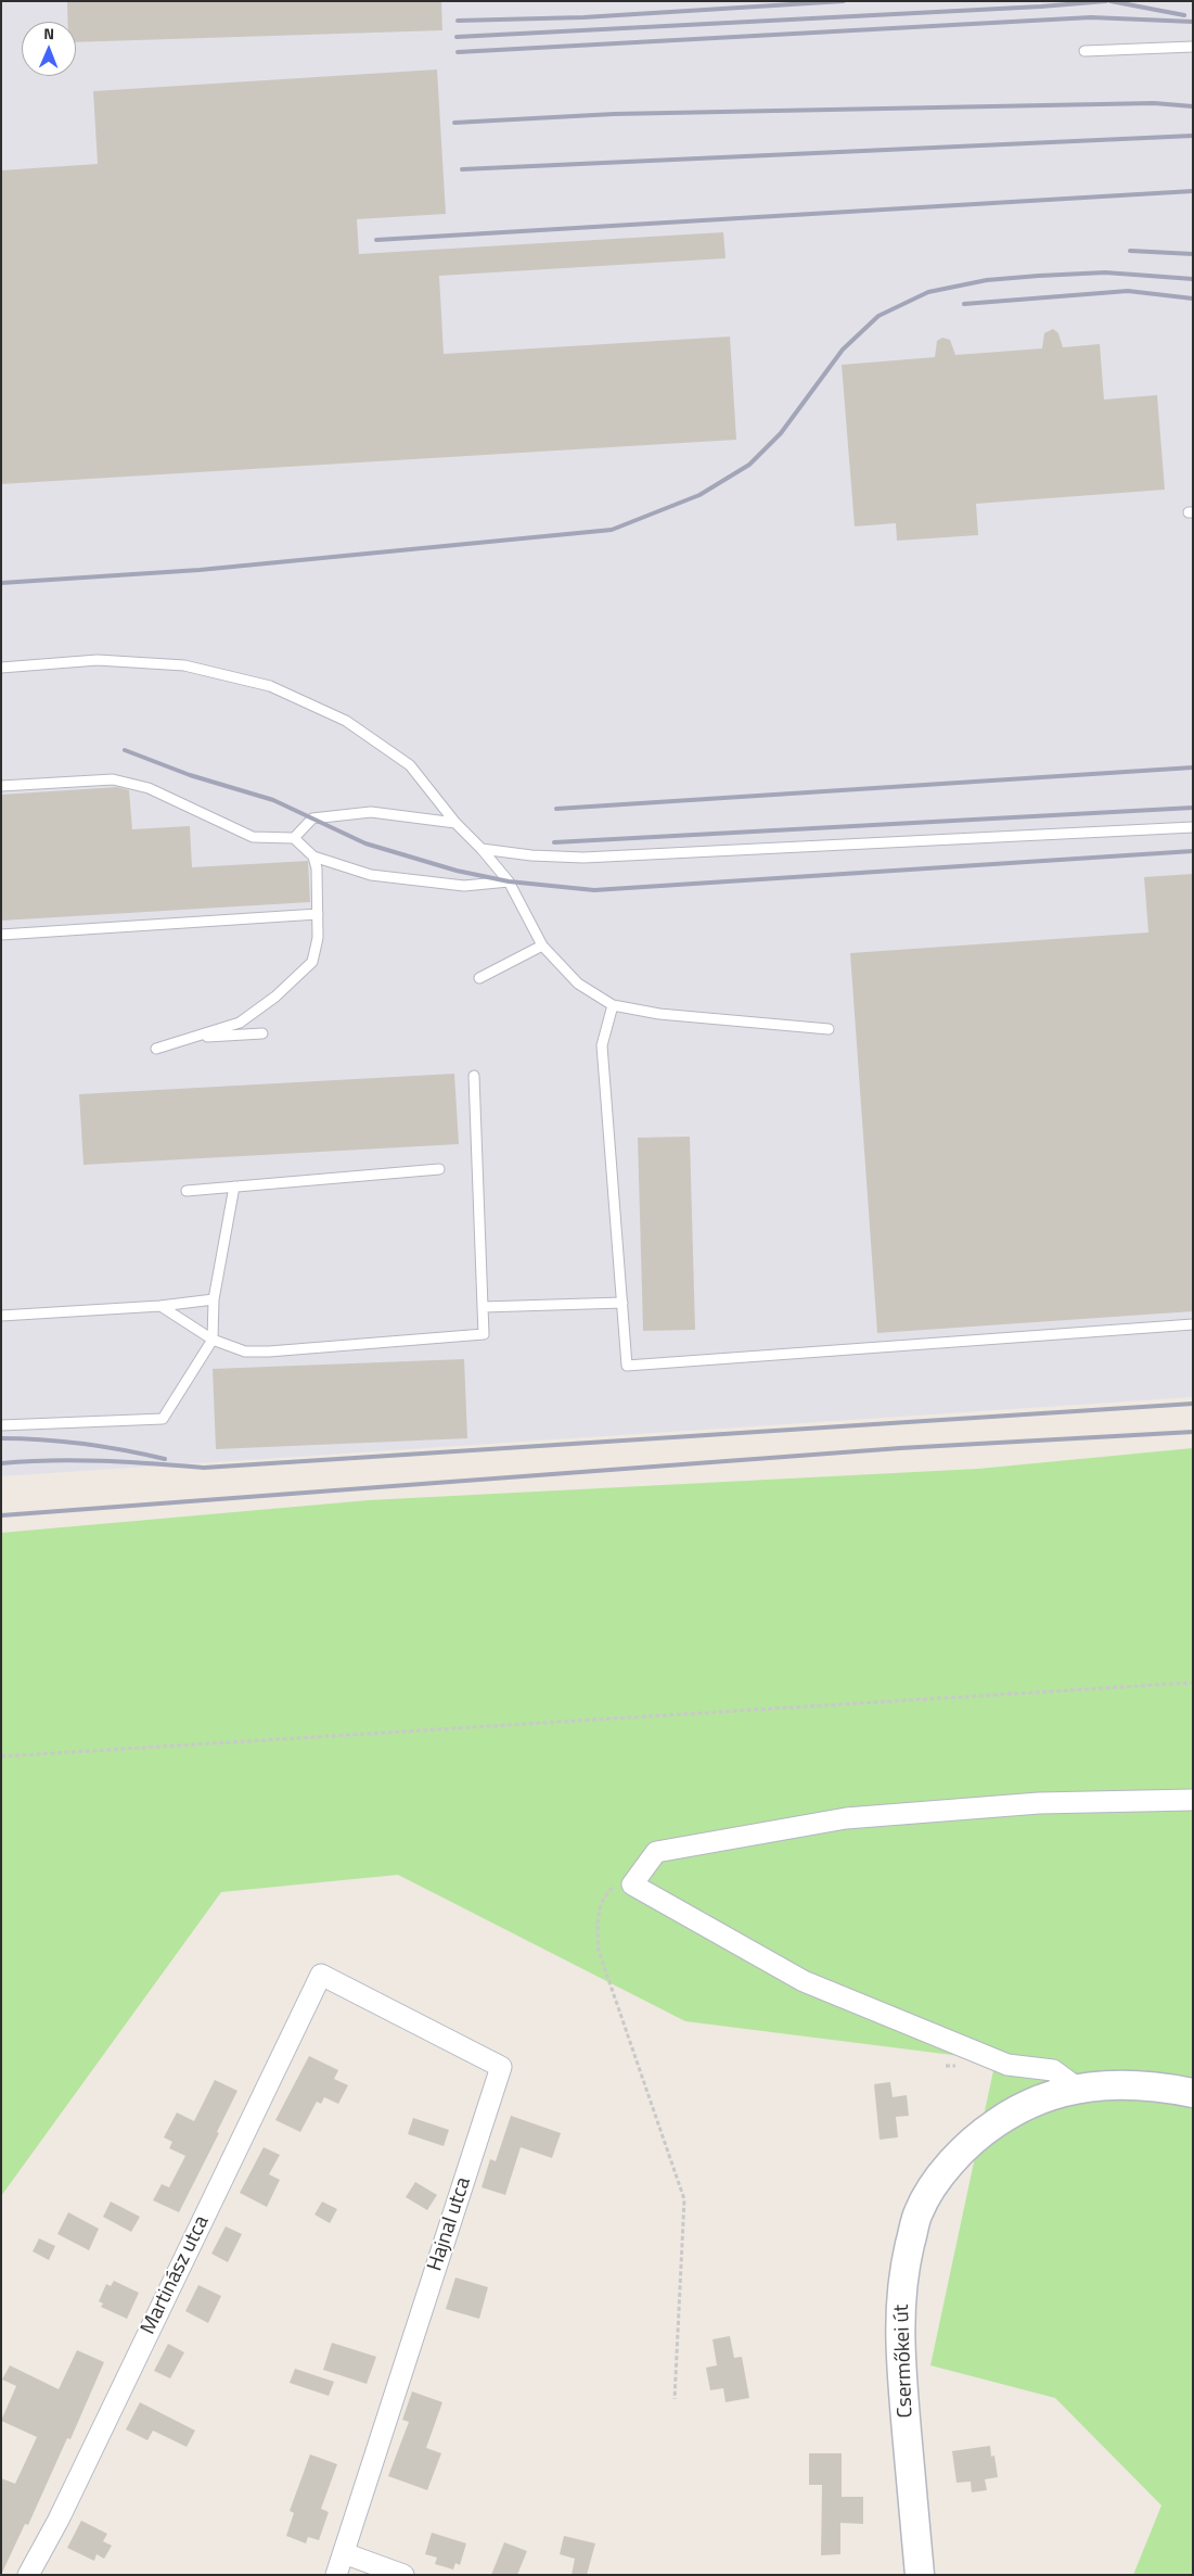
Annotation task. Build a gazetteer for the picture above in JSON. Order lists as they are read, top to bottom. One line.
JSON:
{"streets":{"main road":["Csermőkei út"],"street":["Hajnal utca","Martinász utca"]},"crossings":[["Hajnal utca","Martinász utca"]],"north":"top"}
